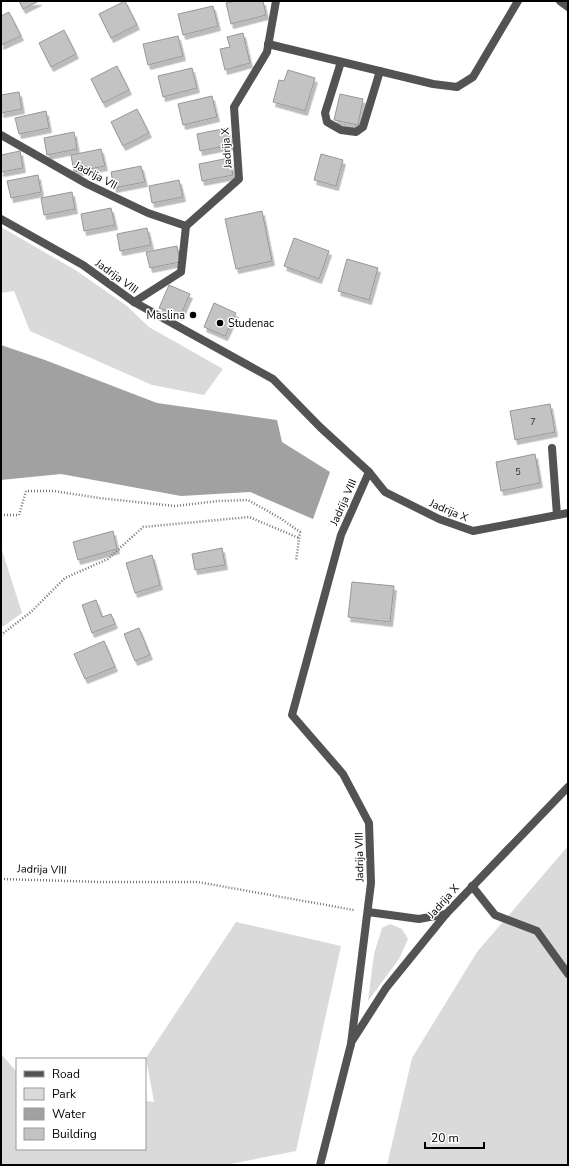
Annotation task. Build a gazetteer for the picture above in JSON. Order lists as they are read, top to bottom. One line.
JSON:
{"streets":{"street":["Jadrija X","Jadrija VII","Jadrija VIII"]},"crossings":[["Jadrija X","Jadrija VII"],["Jadrija X","Jadrija VIII"]],"places":["Maslina","Studenac"],"house_numbers":["7","5"],"legend":["Road","Park","Water","Building"],"scale_bar":"20 m"}
